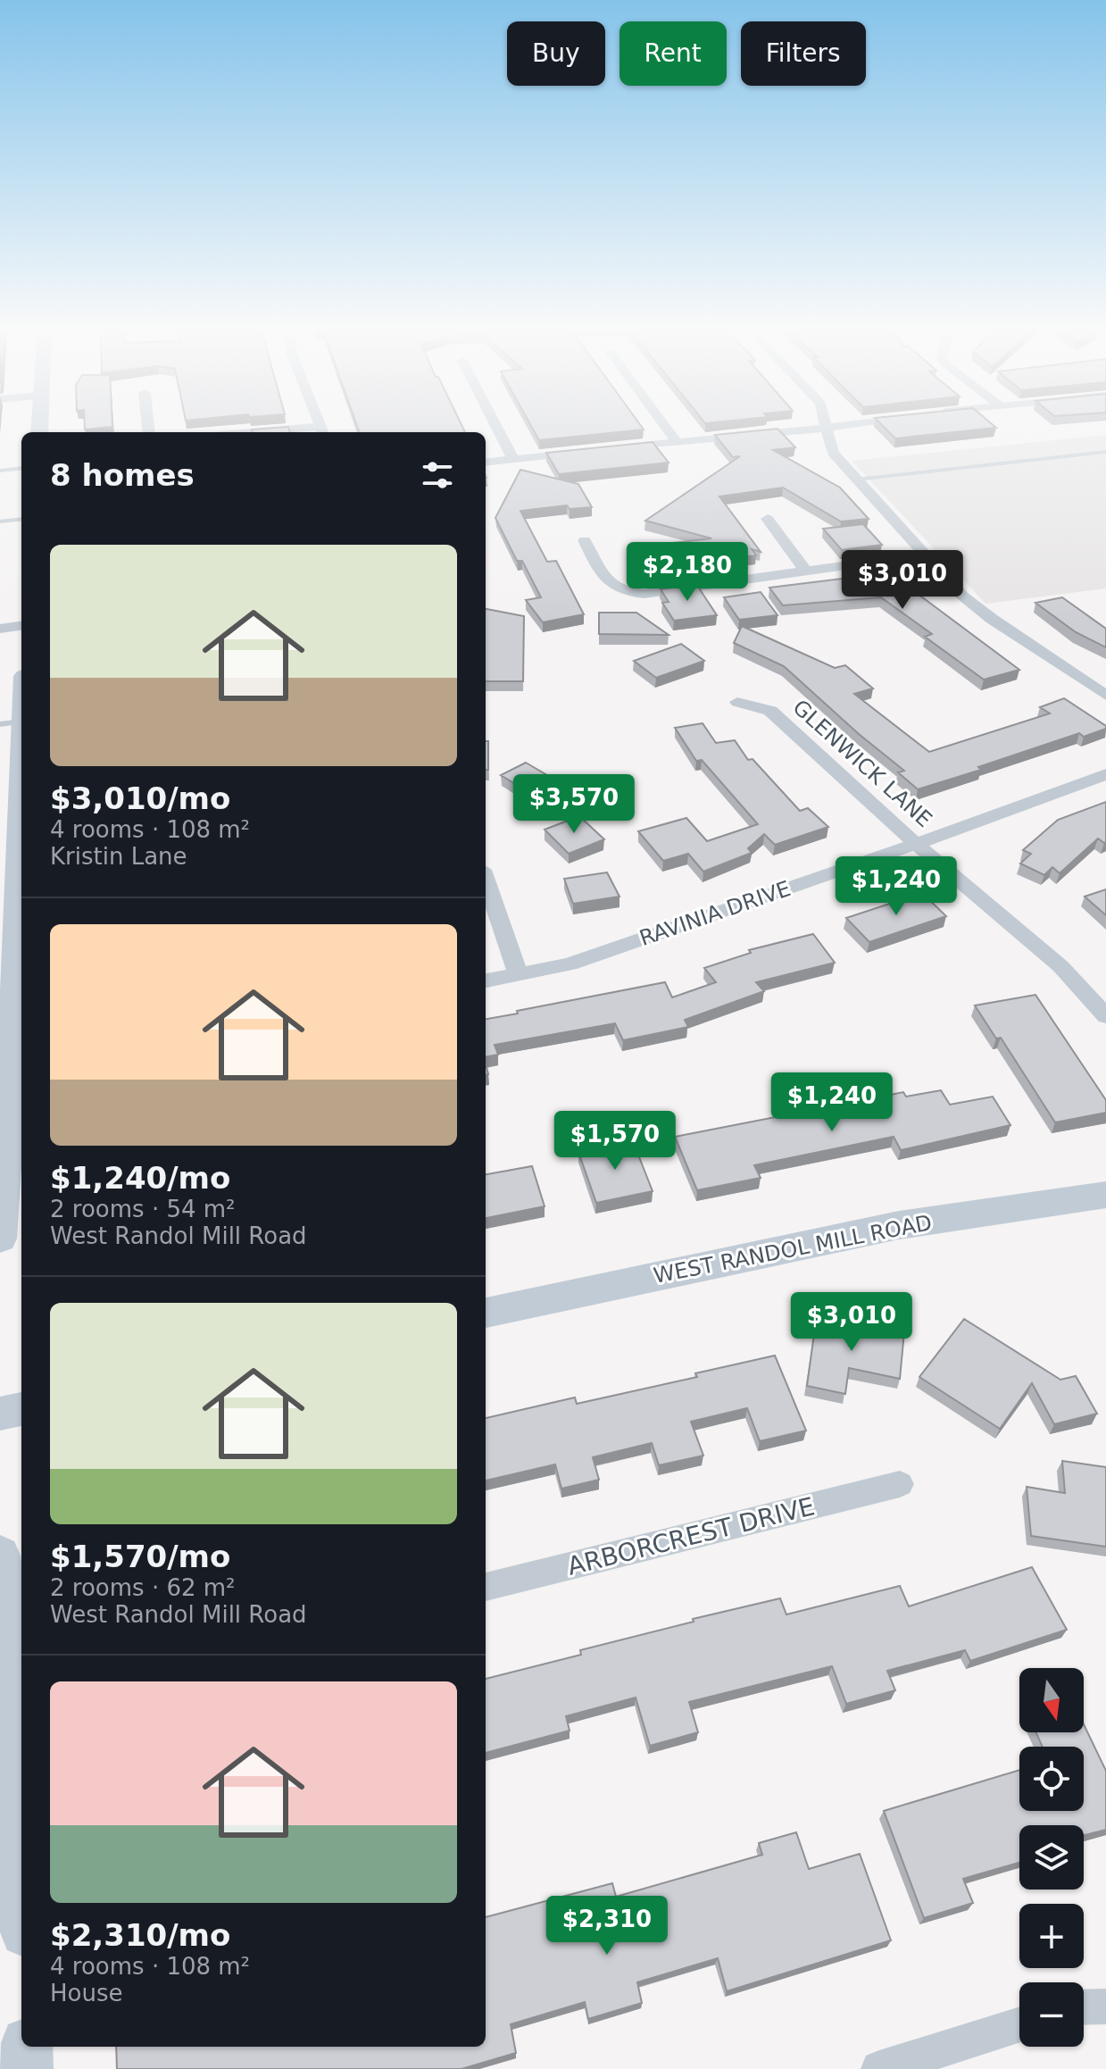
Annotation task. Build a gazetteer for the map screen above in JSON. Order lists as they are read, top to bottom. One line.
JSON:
{"streets":{"street":["GLENWICK LANE","RAVINIA DRIVE","WEST RANDOL MILL ROAD","ARBORCREST DRIVE"]},"crossings":[["GLENWICK LANE","RAVINIA DRIVE"]],"north":"bottom","page":{"chip":["Buy","Rent","Filters"],"heading":"8 homes","list":[{"name":"$3,010/mo","note":"4 rooms · 108 m² · Kristin Lane"},{"name":"$1,240/mo","note":"2 rooms · 54 m² · West Randol Mill Road"},{"name":"$1,570/mo","note":"2 rooms · 62 m² · West Randol Mill Road"},{"name":"$2,310/mo","note":"4 rooms · 108 m² · House"}],"price":["$2,180","$3,010","$3,570","$1,240","$1,240","$1,570","$3,010","$2,310"],"map_buttons":["+","−"]}}
